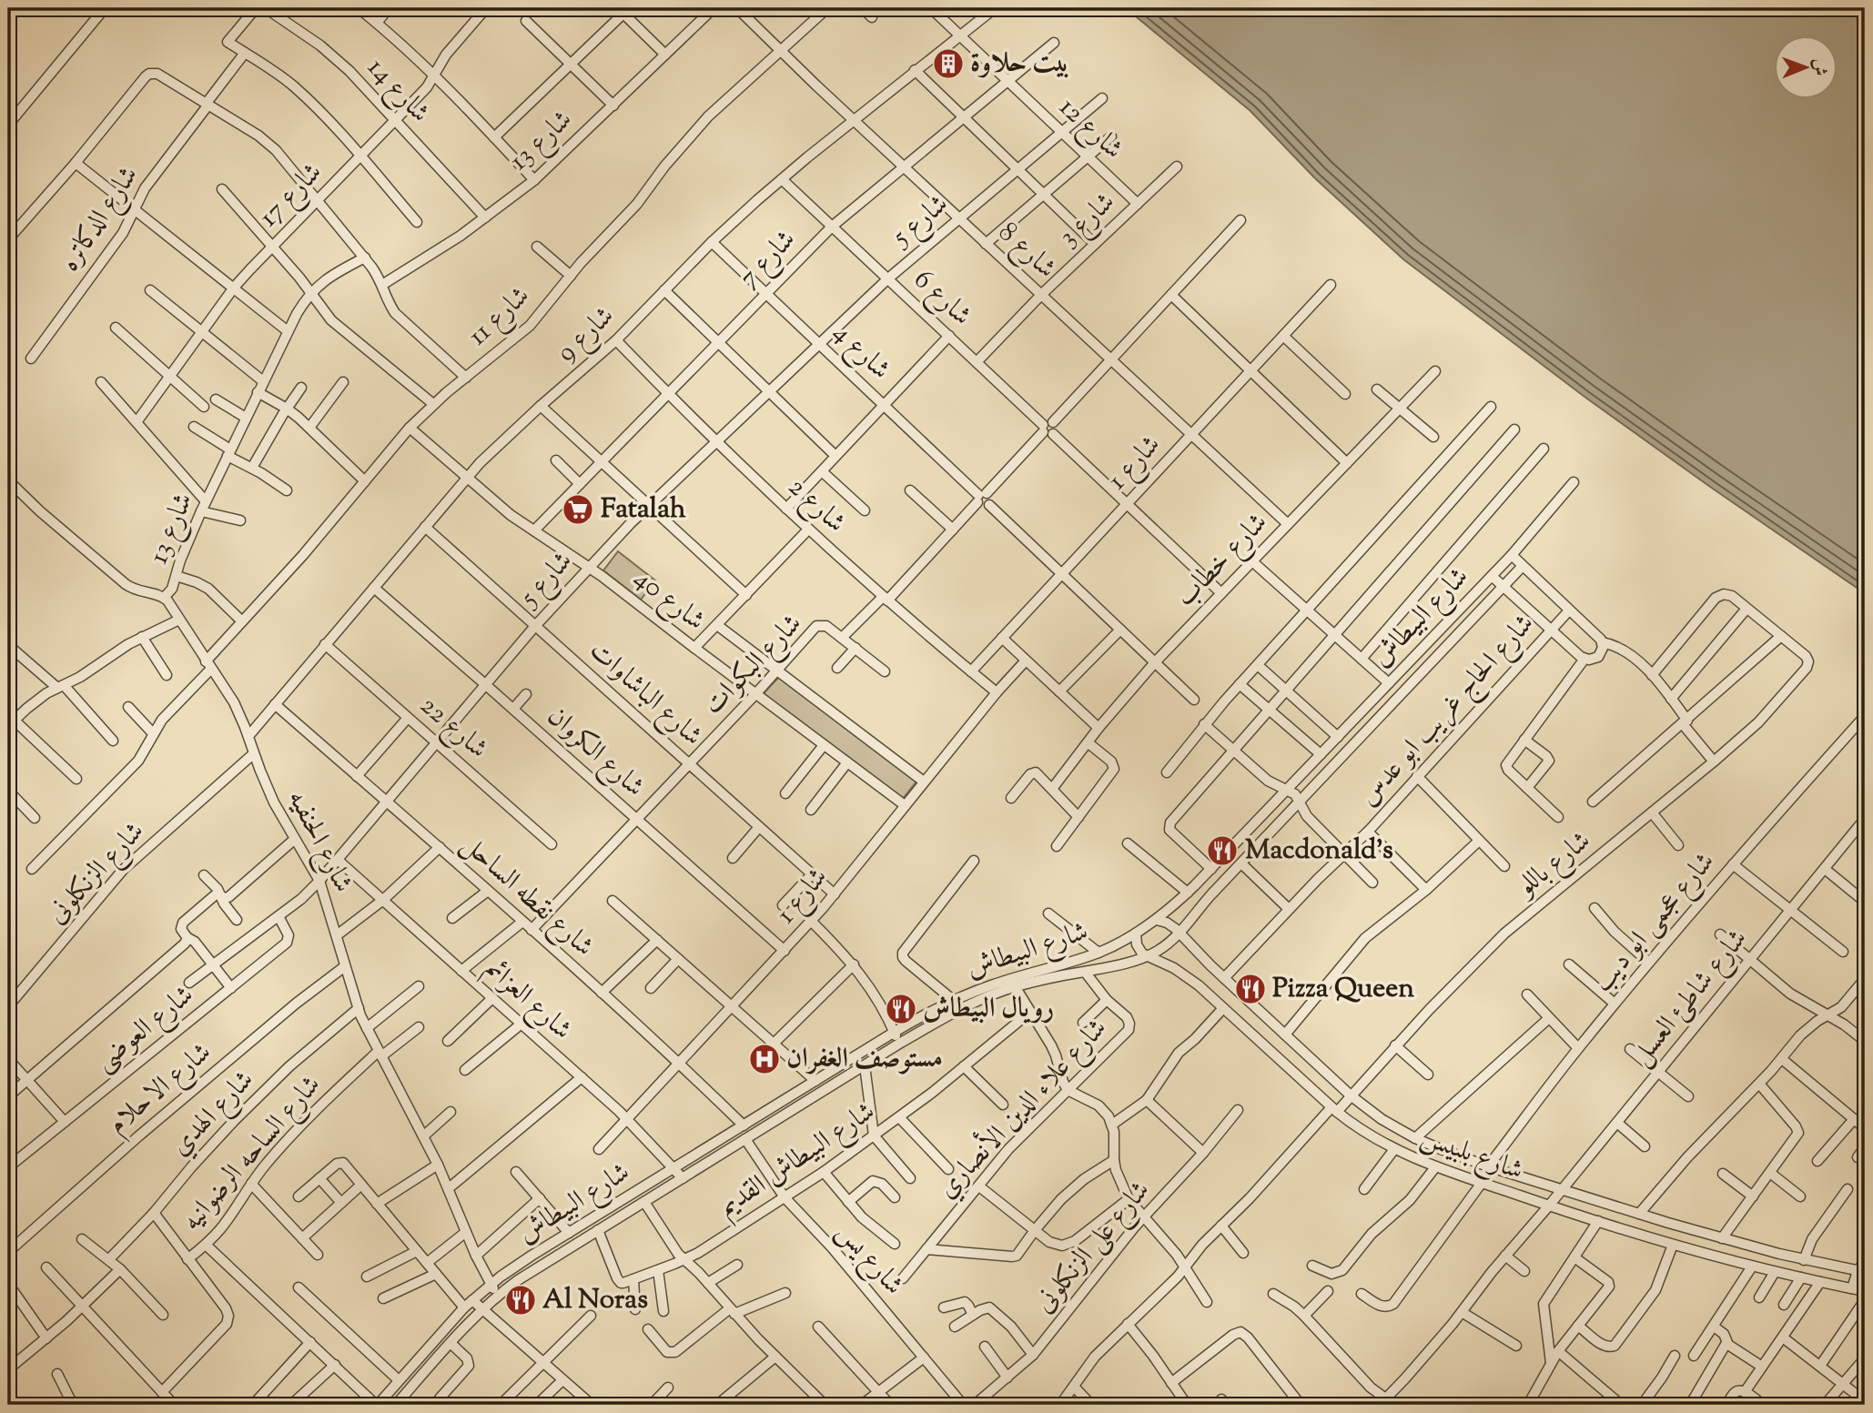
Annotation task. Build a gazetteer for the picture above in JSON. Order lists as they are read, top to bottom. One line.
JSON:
{"streets":{"street":["شارع 14","شارع 12","شارع 13","شارع 17","شارع الدكاتره","شارع 3","شارع 5","شارع 8","شارع 7","شارع 6","شارع 11","شارع 9","شارع 4","شارع 1","شارع 2","شارع خطاب","شارع 40","شارع البيطاش","شارع البكوات","شارع الباشاوات","شارع الحاج غريب ابو عدس","شارع 22","شارع الكروان","شارع الحنفيه","شارع باللو","شارع الزنكلونى","شارع نقطه الساحل","شارع عجمى ابو ديب","شارع شاطئ العسل","شارع العزائم","شارع العوضى","شارع الاحلام","شارع علاء الدين الأنصاري","شارع الهدي","شارع الساحه الرضوانيه","شارع بلبيس","شارع البيطاش القديم","شارع على الزنكلونى","شارع يس"]},"crossings":[["شارع 14","شارع 13"],["شارع 14","شارع 17"],["شارع 12","شارع 3"],["شارع 12","شارع 5"],["شارع 12","شارع 7"],["شارع 12","شارع 9"],["شارع 13","شارع الحنفيه"],["شارع 3","شارع 8"],["شارع 3","شارع 6"],["شارع 5","شارع 8"],["شارع 5","شارع 6"],["شارع 5","شارع 4"],["شارع 5","شارع 2"],["شارع 5","شارع 40"],["شارع 5","شارع الباشاوات"],["شارع 5","شارع 22"],["شارع 5","شارع الكروان"],["شارع 5","شارع الحنفيه"],["شارع 5","شارع نقطه الساحل"],["شارع 5","شارع العزائم"],["شارع 5","شارع العوضى"],["شارع 8","شارع 7"],["شارع 8","شارع 11"],["شارع 8","شارع 9"],["شارع 8","شارع 1"],["شارع 8","شارع خطاب"],["شارع 7","شارع 6"],["شارع 7","شارع 4"],["شارع 7","شارع 2"],["شارع 7","شارع 40"],["شارع 6","شارع 9"],["شارع 6","شارع 1"],["شارع 6","شارع خطاب"],["شارع 11","شارع 40"],["شارع 11","شارع الحنفيه"],["شارع 9","شارع 4"],["شارع 9","شارع 2"],["شارع 9","شارع 40"],["شارع 9","شارع الباشاوات"],["شارع 9","شارع 22"],["شارع 9","شارع الكروان"],["شارع 9","شارع الحنفيه"],["شارع 9","شارع نقطه الساحل"],["شارع 1","شارع 2"],["شارع 1","شارع 40"],["شارع 1","شارع الباشاوات"],["شارع 1","شارع الكروان"],["شارع 1","شارع نقطه الساحل"],["شارع 1","شارع العزائم"],["شارع 40","شارع البكوات"],["شارع البيطاش","شارع الحنفيه"],["شارع البيطاش","شارع نقطه الساحل"],["شارع البيطاش","شارع العزائم"],["شارع البيطاش","شارع علاء الدين الأنصاري"],["شارع البيطاش","شارع بلبيس"],["شارع البيطاش","شارع يس"],["شارع البكوات","شارع الباشاوات"],["شارع البكوات","شارع الكروان"],["شارع البكوات","شارع نقطه الساحل"],["شارع الحاج غريب ابو عدس","شارع بلبيس"],["شارع الحنفيه","شارع الزنكلونى"],["شارع الحنفيه","شارع الاحلام"],["شارع الحنفيه","شارع الهدي"],["شارع الحنفيه","شارع الساحه الرضوانيه"],["شارع باللو","شارع بلبيس"],["شارع عجمى ابو ديب","شارع بلبيس"],["شارع شاطئ العسل","شارع بلبيس"],["شارع البيطاش القديم","شارع يس"]],"places":{"building":["بيت حلاوة"],"supermarket":["Fatalah"],"restaurant":["Macdonald's","Pizza Queen","رويال البيطاش","Al Noras"],"hospital":["مستوصف الغفران"]},"north":"right"}
